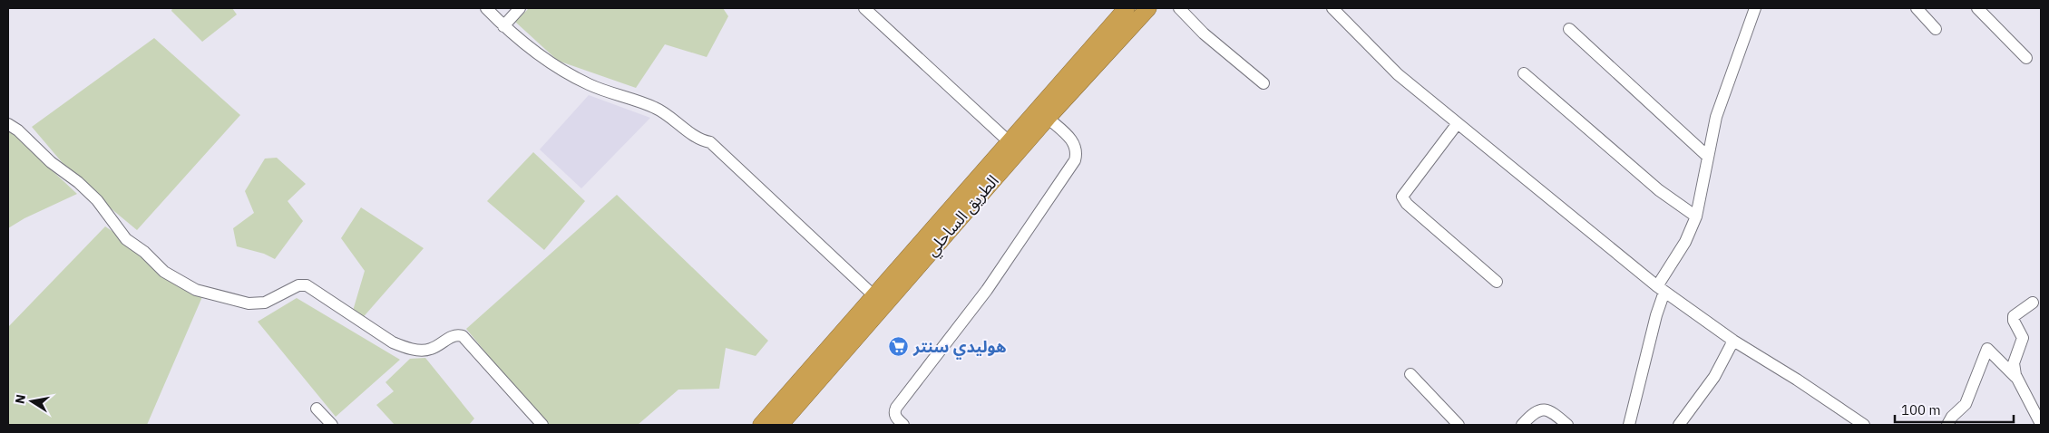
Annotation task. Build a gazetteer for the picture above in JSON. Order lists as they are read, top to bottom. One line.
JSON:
{"streets":{"highway":["الطريق الساحلي"]},"places":{"supermarket":["هوليدي سنتر"]},"scale_bar":"100 m","north":"left"}
